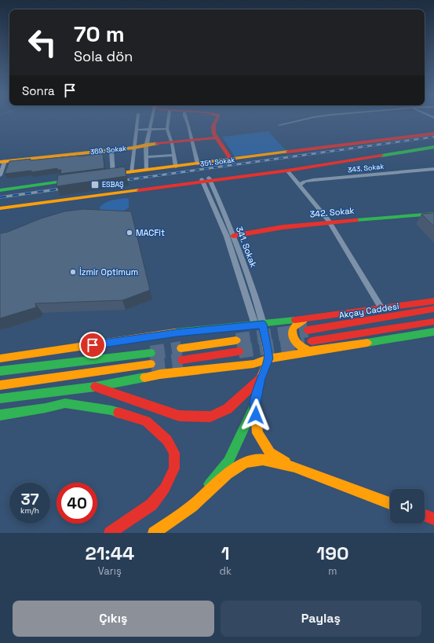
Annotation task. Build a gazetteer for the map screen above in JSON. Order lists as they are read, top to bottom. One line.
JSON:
{"streets":{"main road":["369. Sokak","351. Sokak","342. Sokak","Akçay Caddesi"],"street":["343. Sokak","341. Sokak"]},"crossings":[["342. Sokak","341. Sokak"]],"places":{"transit":["ESBAŞ"],"other":["MACFit","İzmir Optimum"]},"page":{"turn":["70 m","Sola dön"],"then":"Sonra","speed":"37 km/h","limit":"40","eta":["21:44","Varış","1","dk","190","m"],"buttons":["Çıkış","Paylaş"]}}
